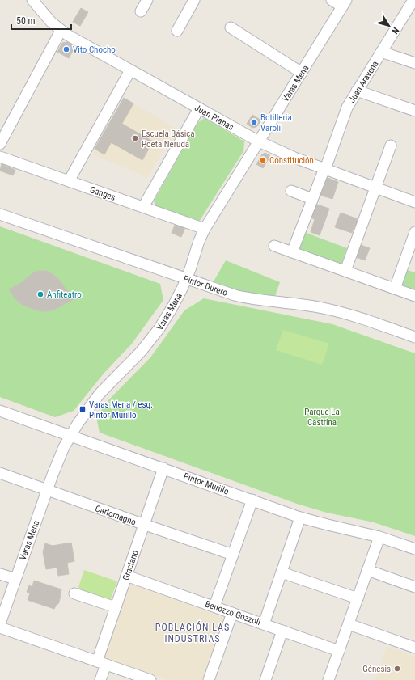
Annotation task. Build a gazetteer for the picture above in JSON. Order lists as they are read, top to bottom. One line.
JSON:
{"streets":{"street":["Juan Aravena","Varas Mena","Juan Planas","Ganges","Pintor Durero","Pintor Murillo","Carlomagno","Graciano","Benozzo Gozzoli"]},"crossings":[["Juan Aravena","Juan Planas"],["Varas Mena","Juan Planas"],["Varas Mena","Ganges"],["Varas Mena","Pintor Durero"],["Varas Mena","Pintor Murillo"],["Varas Mena","Carlomagno"],["Pintor Murillo","Graciano"],["Carlomagno","Graciano"],["Graciano","Benozzo Gozzoli"]],"districts":["POBLACIÓN LAS INDUSTRIAS"],"parks":["Parque La Castrina"],"places":{"other":["Vito Chocho","Botilleria Varoli","Escuela Básica Poeta Neruda","Constitución","Anfiteatro","Génesis"],"transit":["Varas Mena / esq. Pintor Murillo"]},"scale_bar":"50 m","north":"bottom right"}
